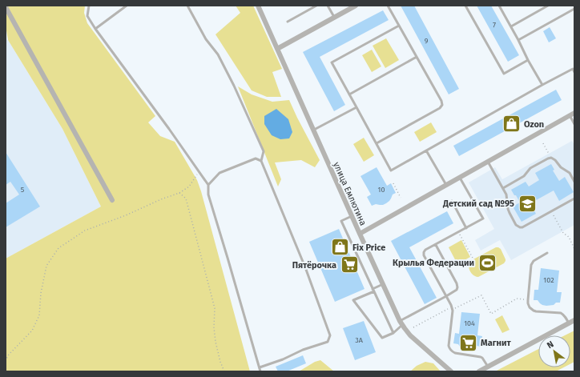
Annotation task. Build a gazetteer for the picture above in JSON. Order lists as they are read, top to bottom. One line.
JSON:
{"streets":{"street":["улица Емлютина"]},"places":{"shop":["Ozon","Fix Price"],"school or university":["Детский сад №95"],"sports":["Крылья Федерации"],"supermarket":["Пятёрочка","Магнит"]},"house_numbers":["7","9","5","10","102","104","3А"],"north":"top left"}
